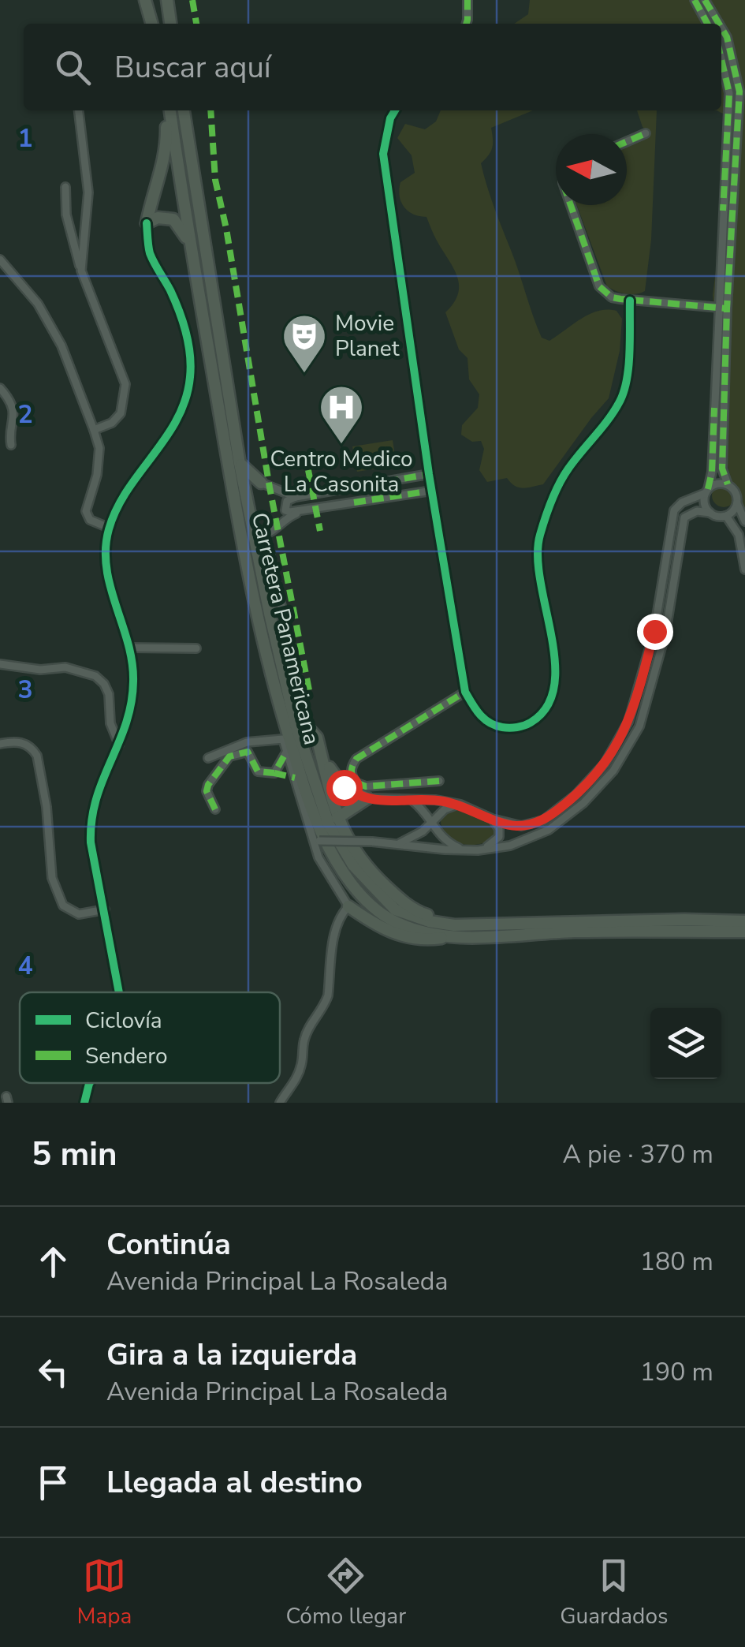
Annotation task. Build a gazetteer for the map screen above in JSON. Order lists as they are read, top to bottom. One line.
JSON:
{"streets":{"main road":["Carretera Panamericana"]},"places":{"theatre":["Movie Planet"],"hospital":["Centro Medico La Casonita"]},"legend":["Ciclovía","Sendero"],"north":"left","page":{"search":"Buscar aquí","heading":["5 min","A pie · 370 m"],"list":[["Continúa","Avenida Principal La Rosaleda","180 m"],["Gira a la izquierda","Avenida Principal La Rosaleda","190 m"],"Llegada al destino"],"nav":["Mapa","Cómo llegar","Guardados"]},"grid":{"rows":["1","2","3","4"]}}
